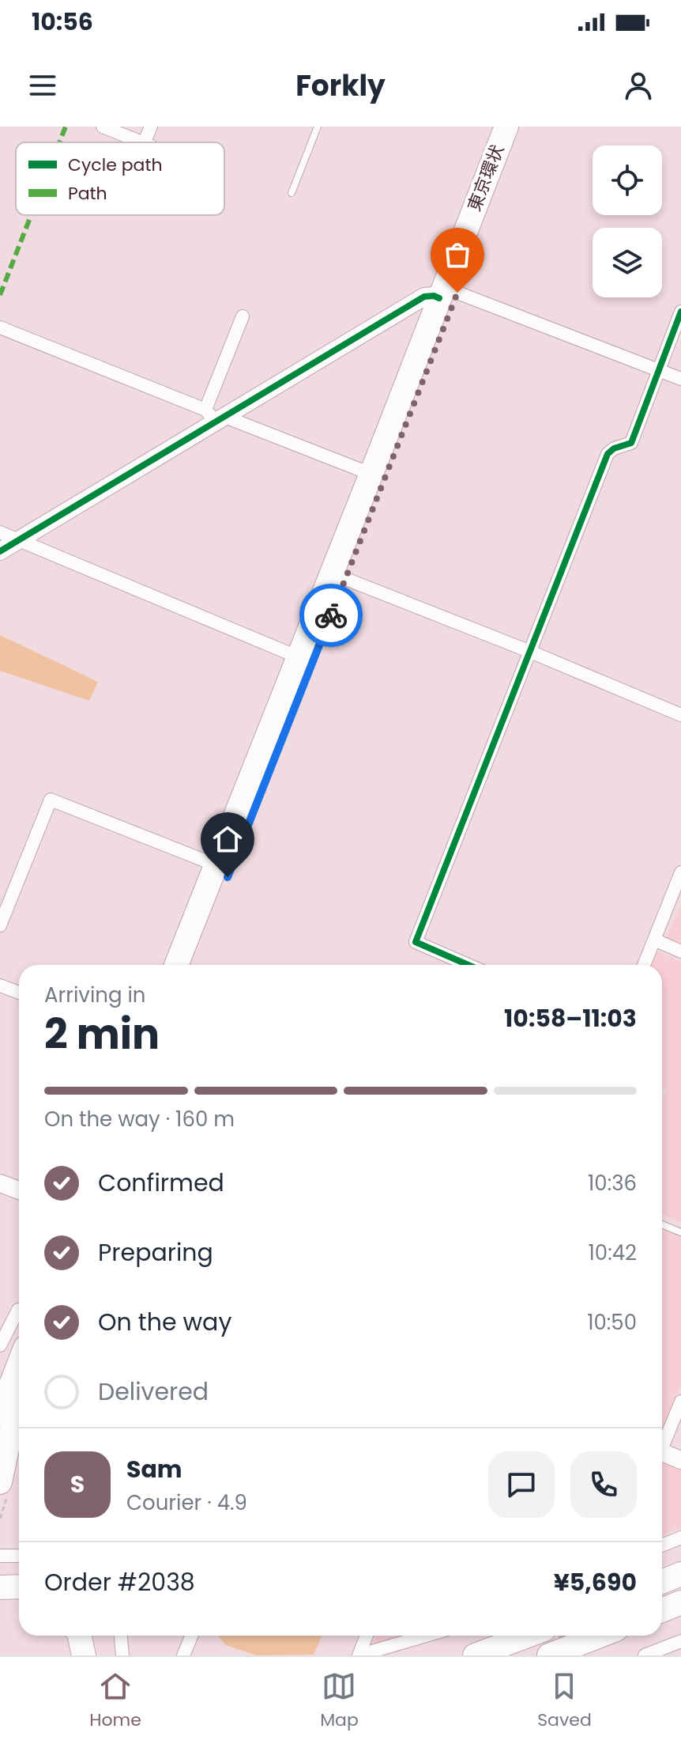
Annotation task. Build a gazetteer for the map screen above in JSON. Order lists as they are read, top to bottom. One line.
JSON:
{"streets":{"highway":["東京環状"]},"legend":["Cycle path","Path"],"page":{"status":"10:56","header":"Forkly","heading":["2 min","Arriving in","10:58–11:03"],"panel":["Sam","Courier · 4.9","Order #2038","¥5,690"],"bar":"On the way · 160 m","list":[["Confirmed","10:36"],["Preparing","10:42"],["On the way","10:50"],"Delivered"],"round":"S","tabs":["Home","Map","Saved"]}}
